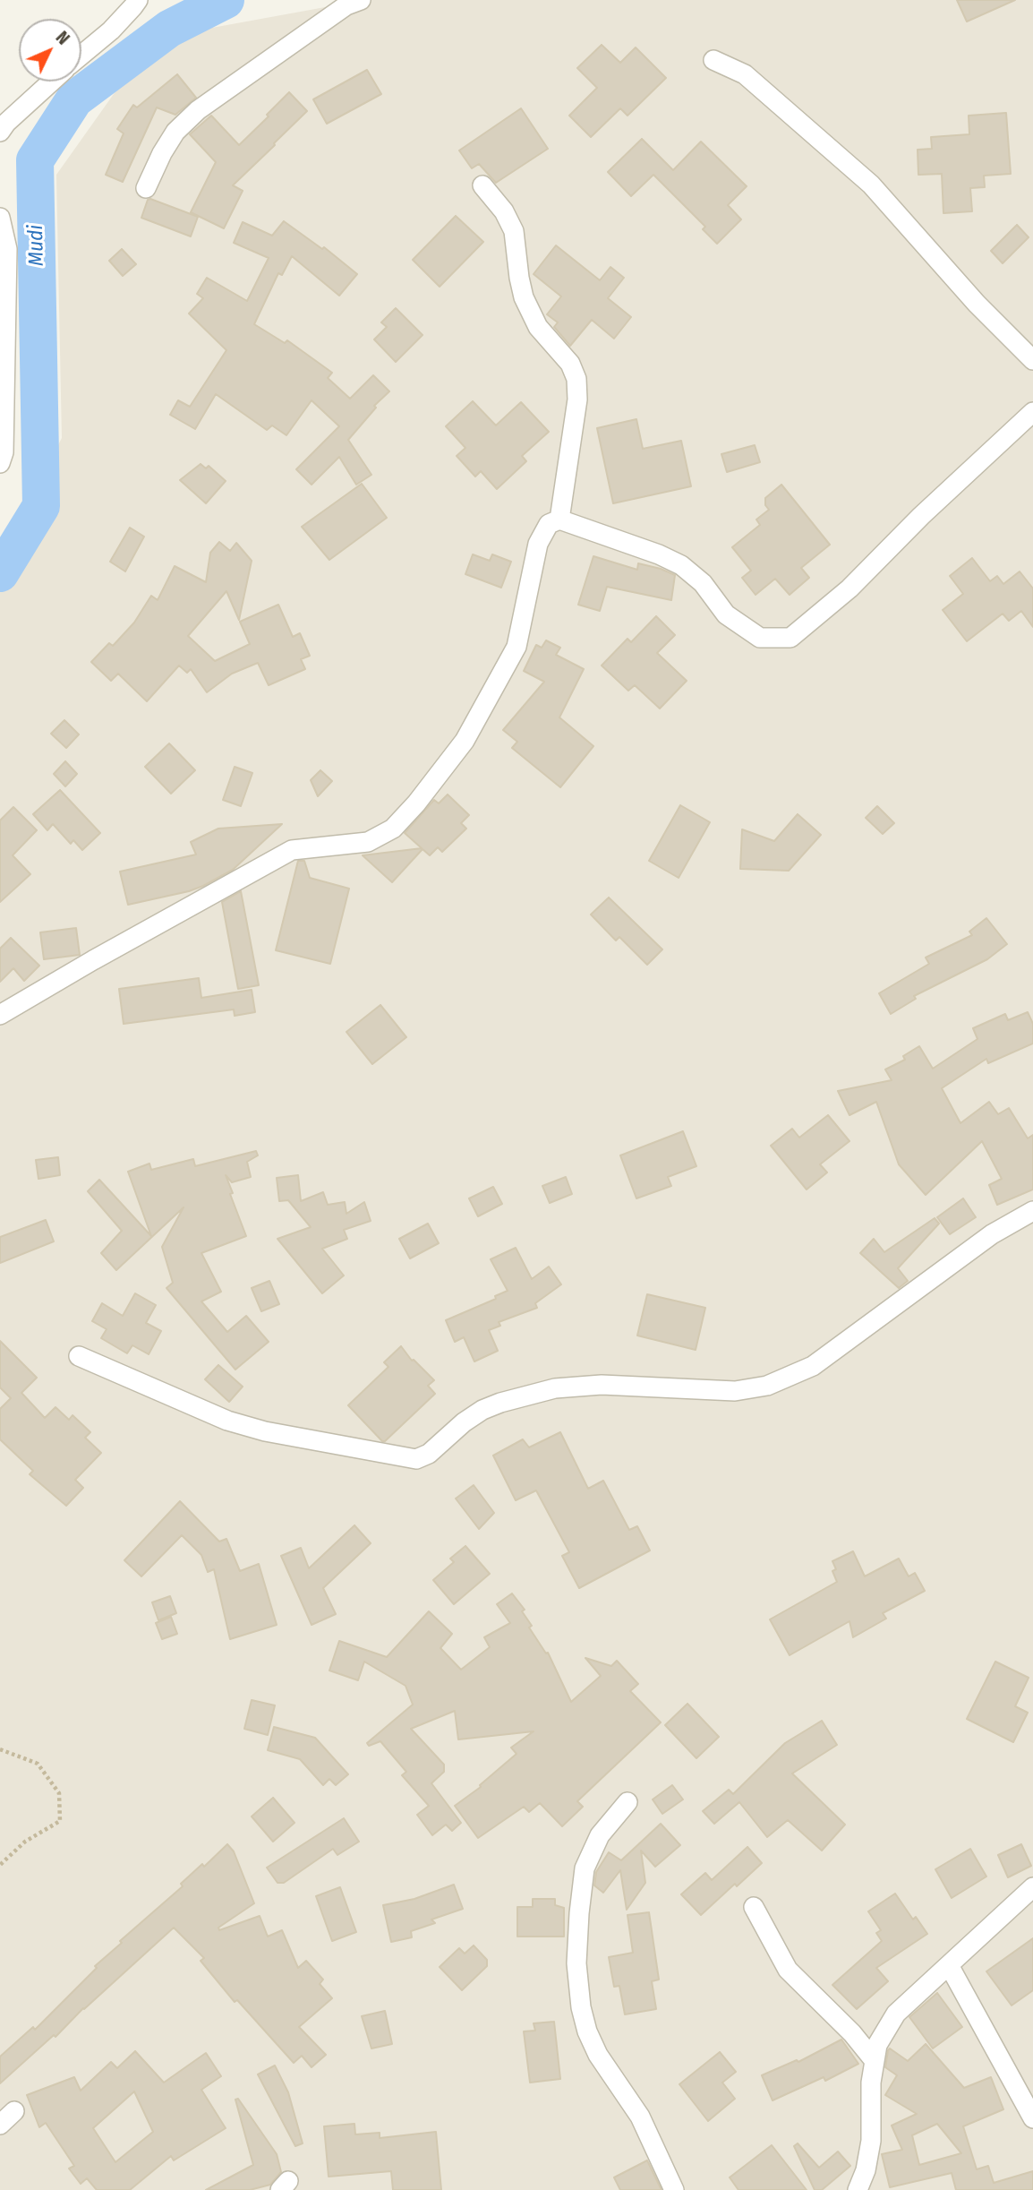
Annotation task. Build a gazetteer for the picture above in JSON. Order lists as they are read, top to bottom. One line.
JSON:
{"water":["Mudi"],"north":"top right"}
